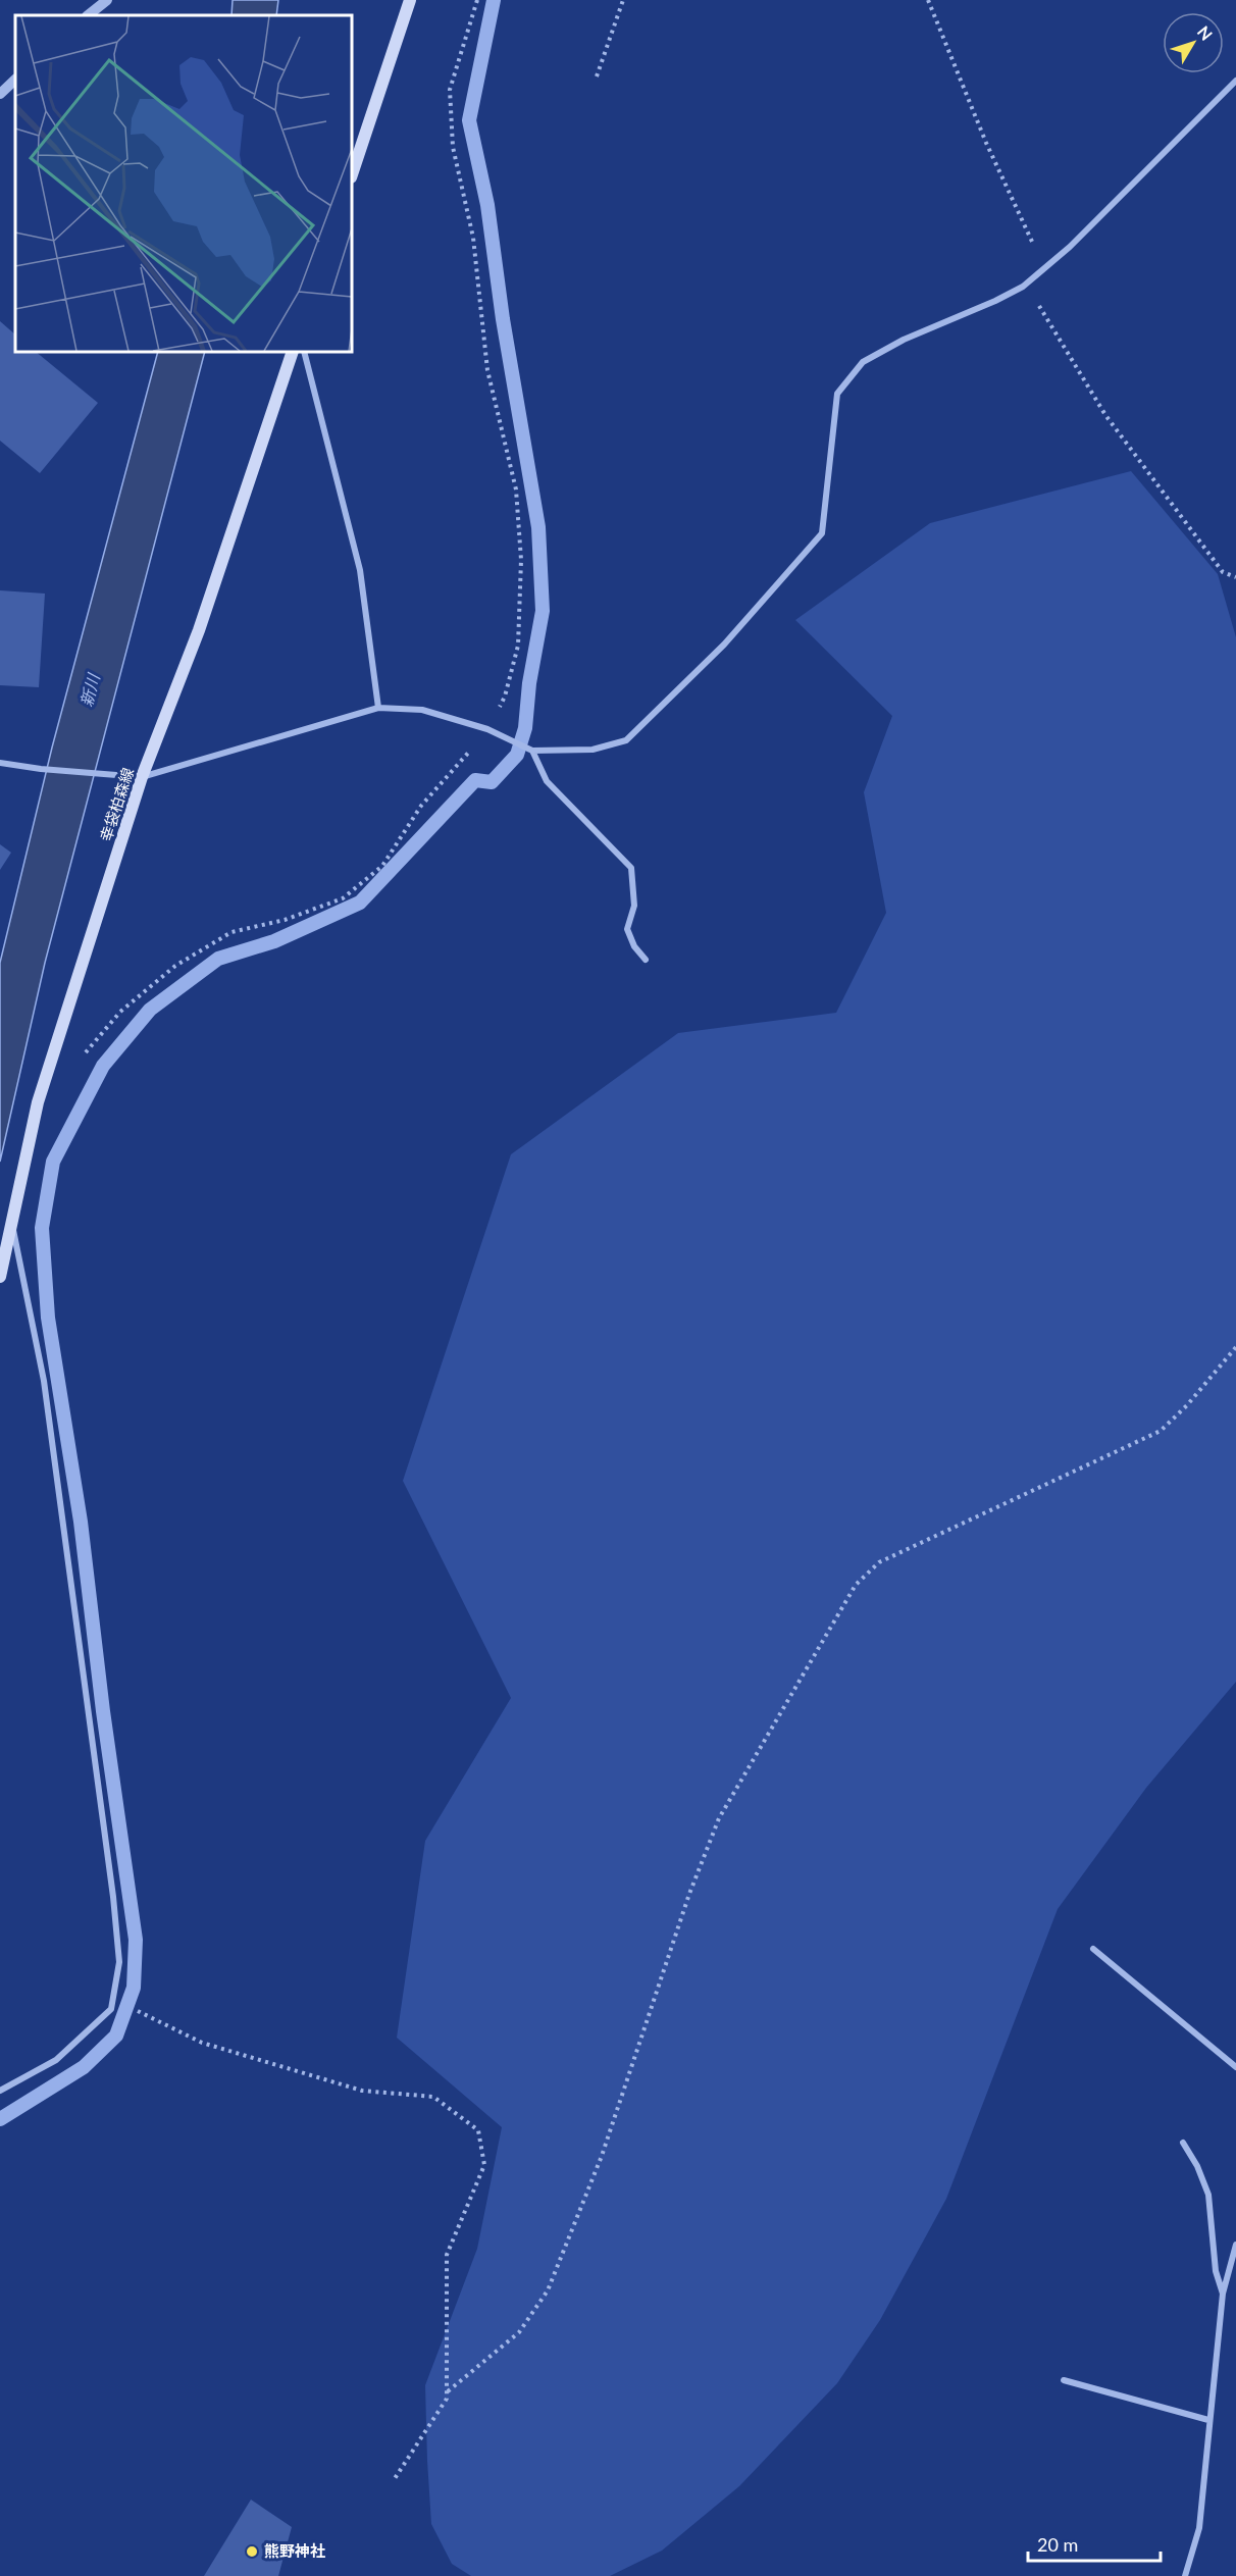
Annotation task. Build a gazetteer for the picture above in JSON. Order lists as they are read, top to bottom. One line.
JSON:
{"streets":{"main road":["幸袋柏森線"]},"water":["新川"],"places":["熊野神社"],"scale_bar":"20 m","north":"top right"}
